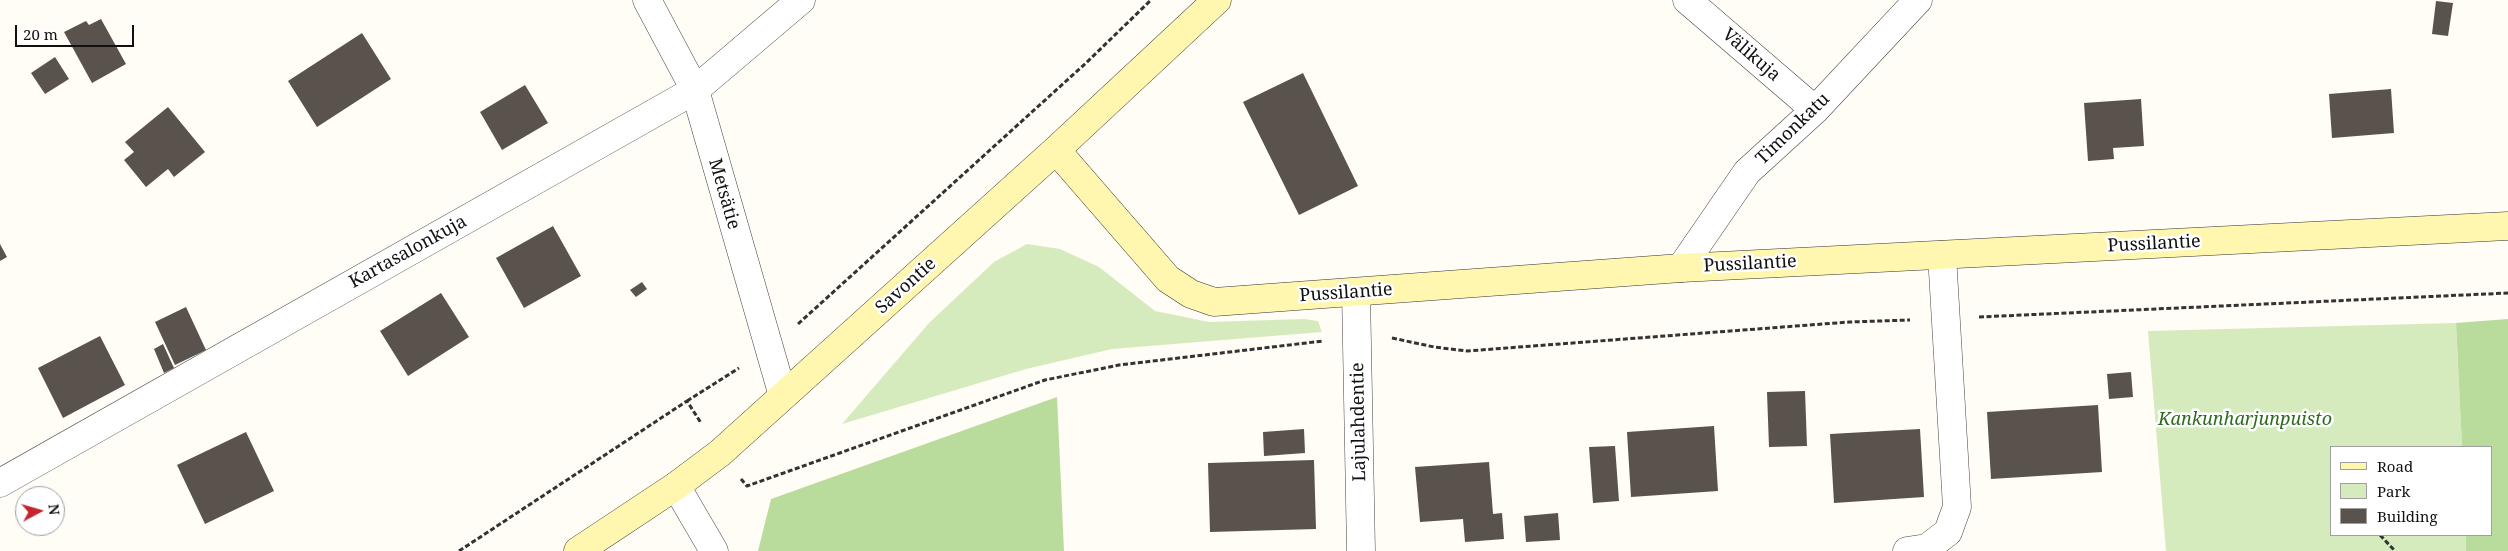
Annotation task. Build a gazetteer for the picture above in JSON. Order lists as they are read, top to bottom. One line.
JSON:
{"streets":{"street":["Välikuja","Timonkatu","Metsätie","Pussilantie","Kartasalonkuja","Savontie","Lajulahdentie"]},"crossings":[["Välikuja","Timonkatu"],["Timonkatu","Pussilantie"],["Metsätie","Kartasalonkuja"],["Metsätie","Savontie"],["Pussilantie","Savontie"],["Pussilantie","Lajulahdentie"]],"parks":["Kankunharjunpuisto"],"legend":["Road","Park","Building"],"scale_bar":"20 m","north":"right"}
